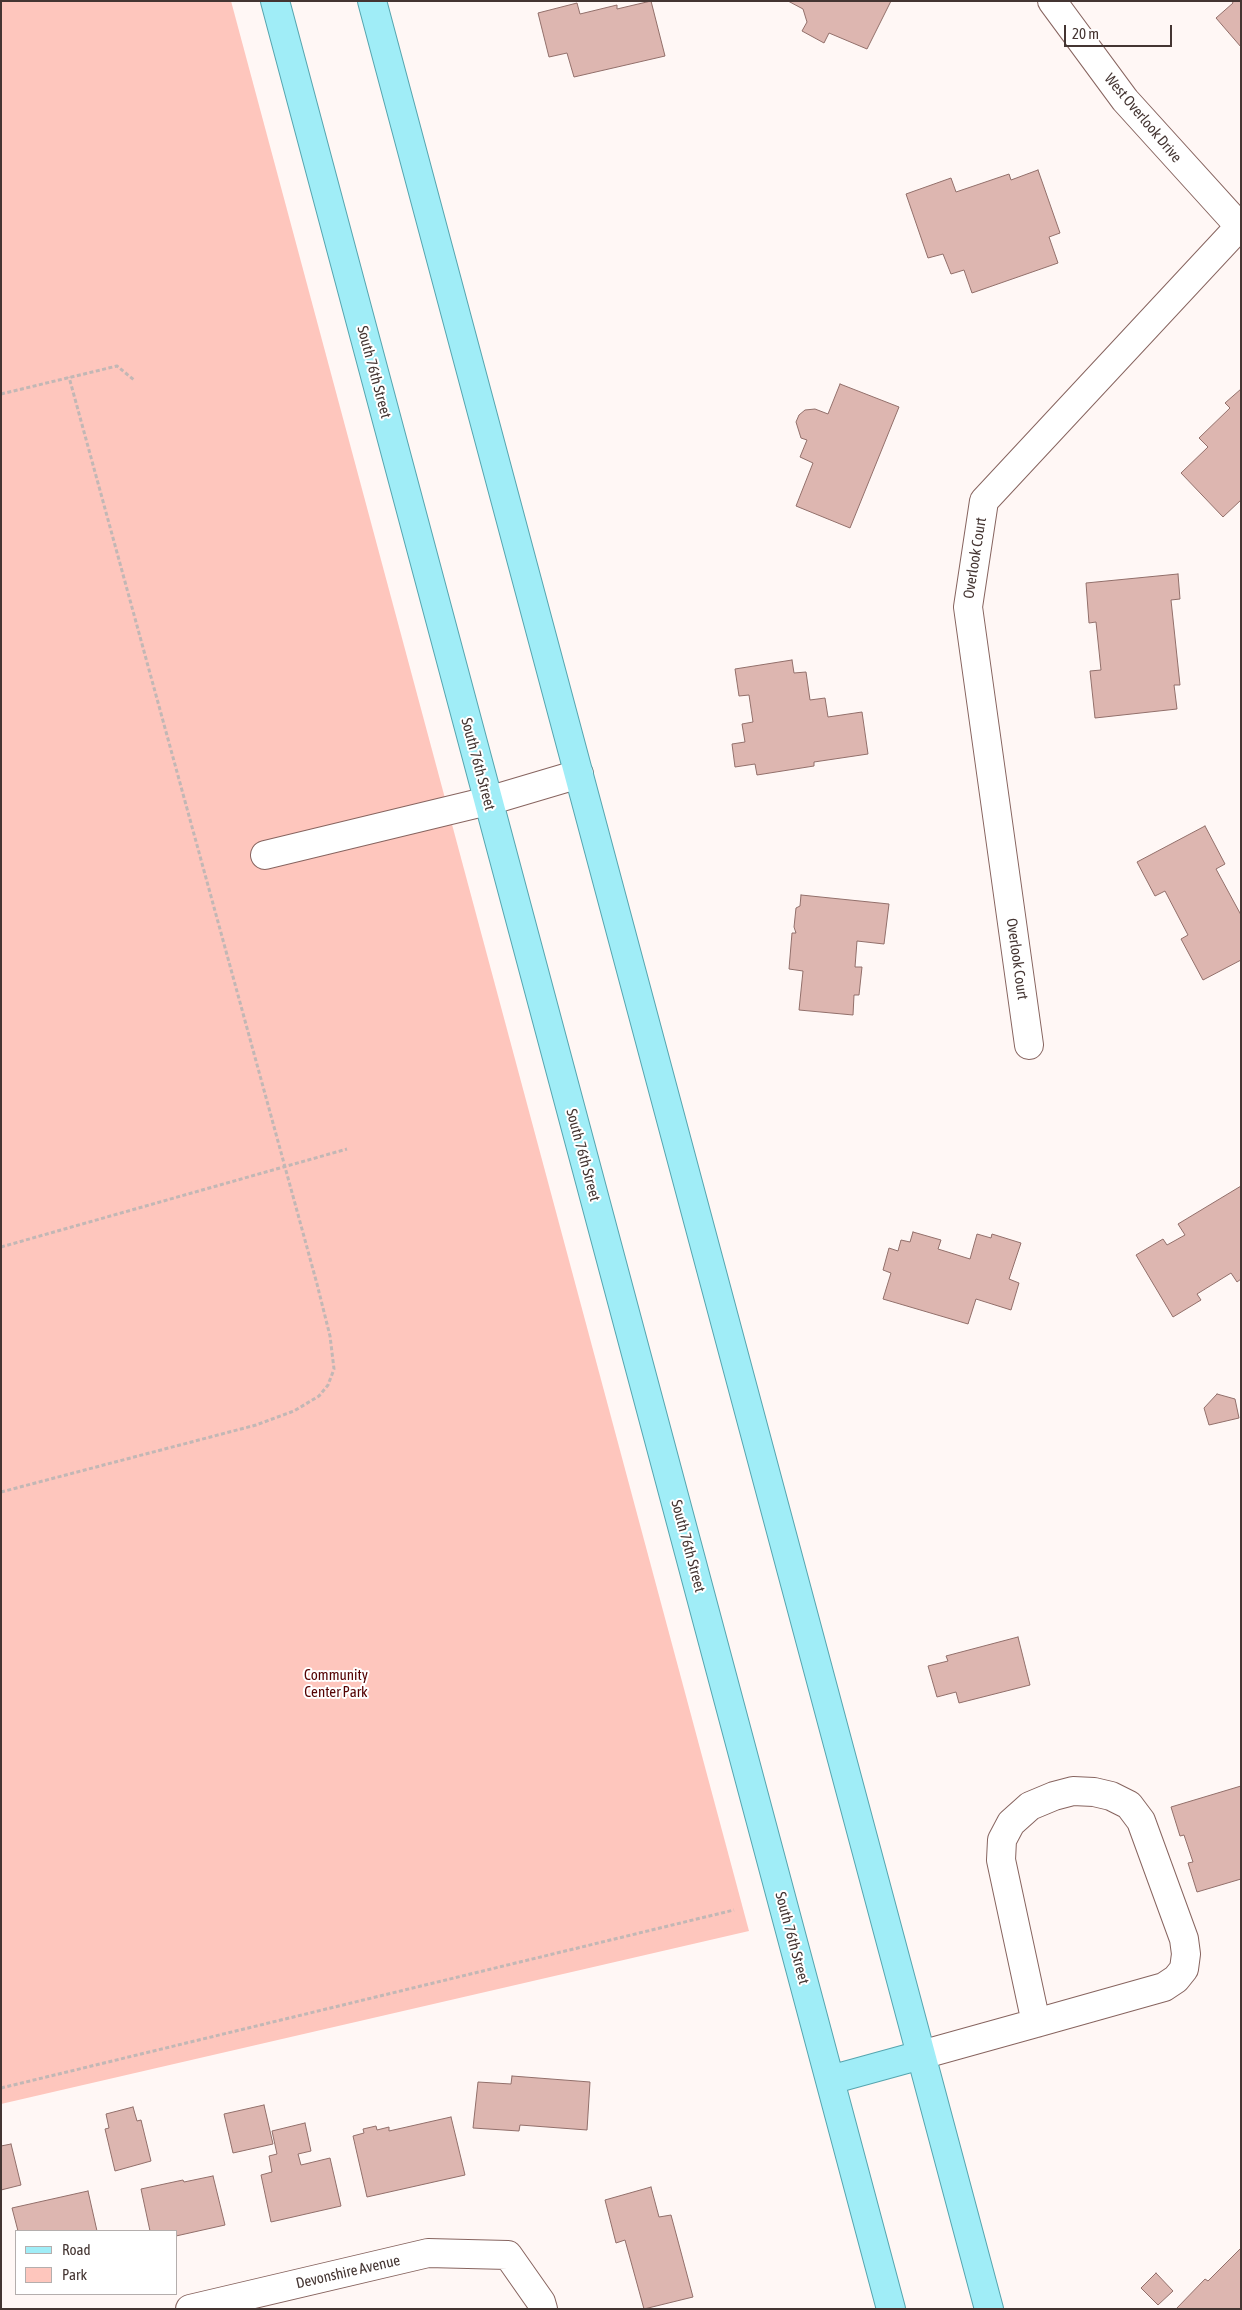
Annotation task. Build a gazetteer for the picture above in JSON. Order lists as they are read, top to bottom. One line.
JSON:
{"streets":{"main road":["South 76th Street"],"street":["West Overlook Drive","Overlook Court","Devonshire Avenue"]},"crossings":[["West Overlook Drive","Overlook Court"]],"parks":["Community Center Park"],"legend":["Road","Park"],"scale_bar":"20 m"}
